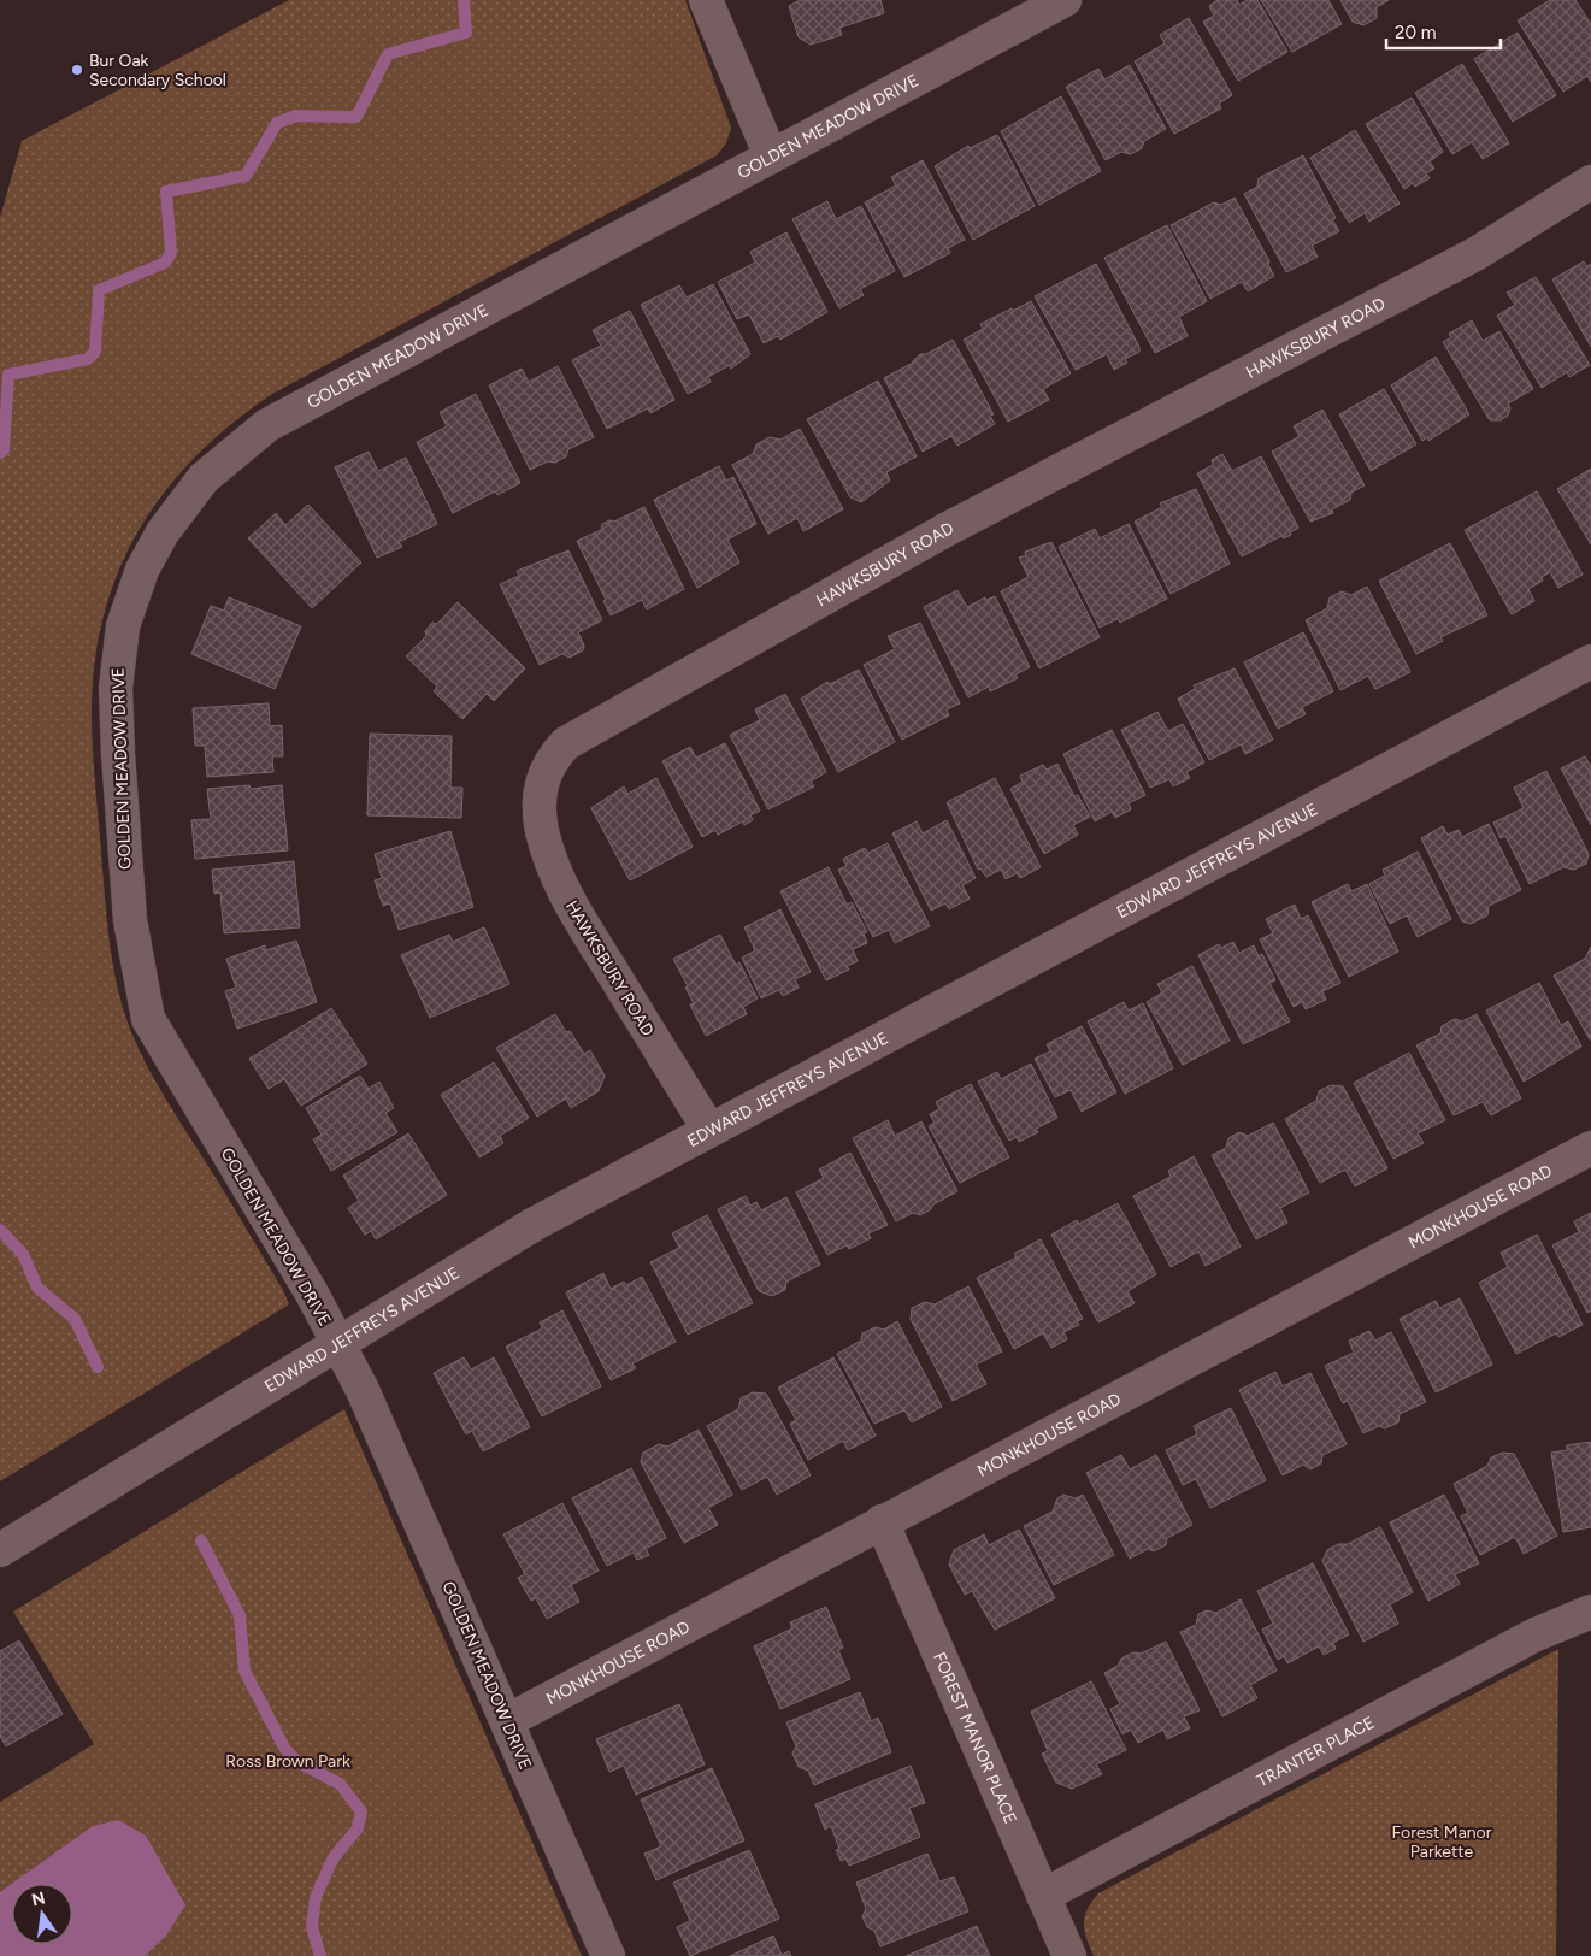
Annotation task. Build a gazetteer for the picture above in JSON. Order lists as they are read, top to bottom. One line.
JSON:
{"streets":{"street":["GOLDEN MEADOW DRIVE","HAWKSBURY ROAD","EDWARD JEFFREYS AVENUE","MONKHOUSE ROAD","FOREST MANOR PLACE","TRANTER PLACE"]},"crossings":[["GOLDEN MEADOW DRIVE","EDWARD JEFFREYS AVENUE"],["GOLDEN MEADOW DRIVE","MONKHOUSE ROAD"],["HAWKSBURY ROAD","EDWARD JEFFREYS AVENUE"],["MONKHOUSE ROAD","FOREST MANOR PLACE"],["FOREST MANOR PLACE","TRANTER PLACE"]],"parks":["Ross Brown Park","Forest Manor Parkette"],"places":["Bur Oak Secondary School"],"scale_bar":"20 m","north":"top"}
